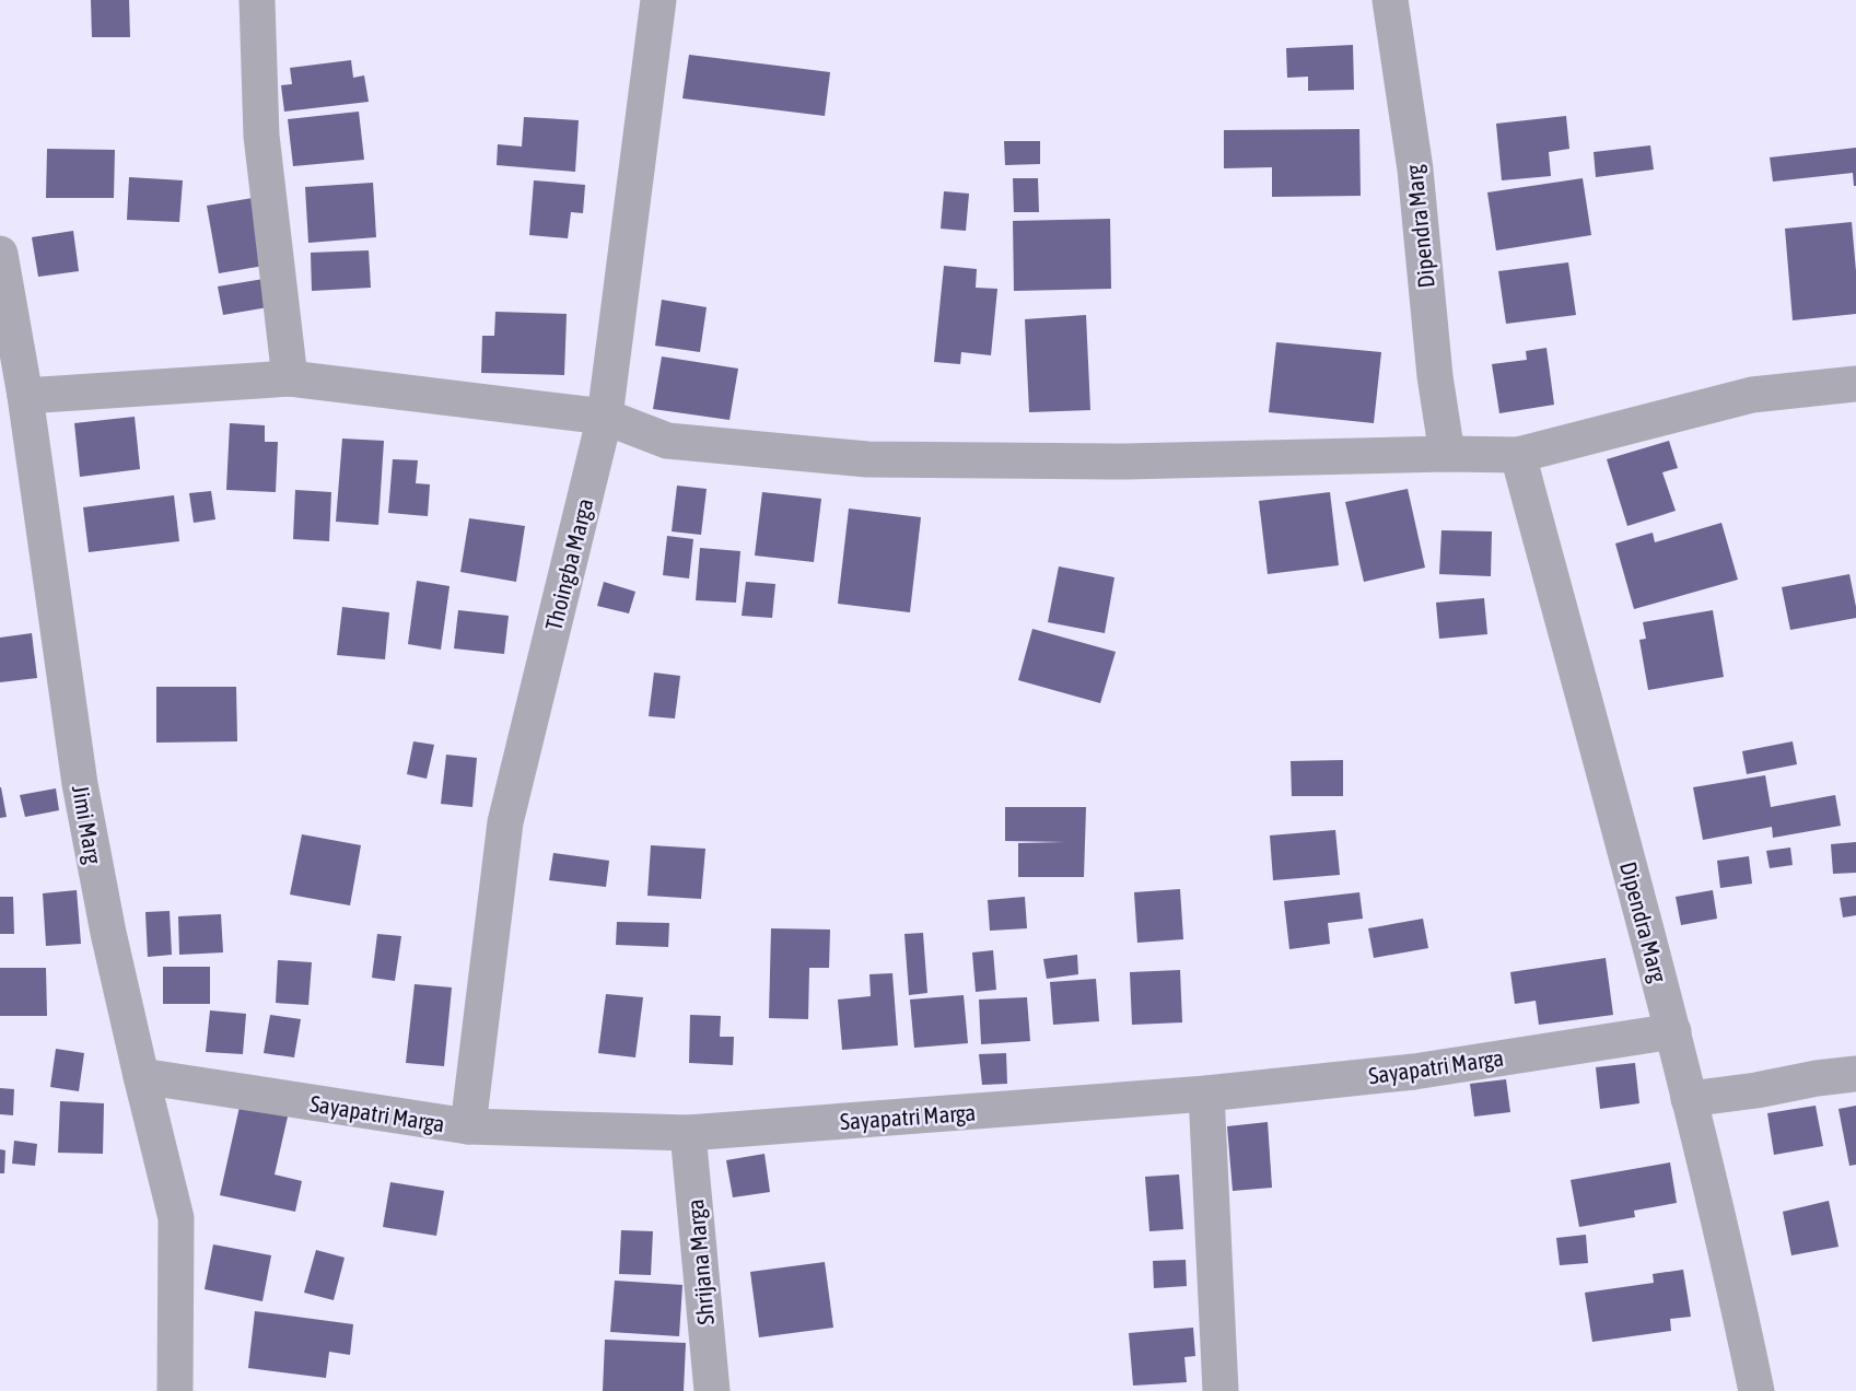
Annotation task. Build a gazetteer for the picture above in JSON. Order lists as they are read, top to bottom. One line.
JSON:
{"streets":{"street":["Dipendra Marg","Thoingba Marga","Jimi Marg","Sayapatri Marga","Shrijana Marga"]},"crossings":[["Dipendra Marg","Sayapatri Marga"],["Thoingba Marga","Sayapatri Marga"],["Jimi Marg","Sayapatri Marga"],["Sayapatri Marga","Shrijana Marga"]]}
